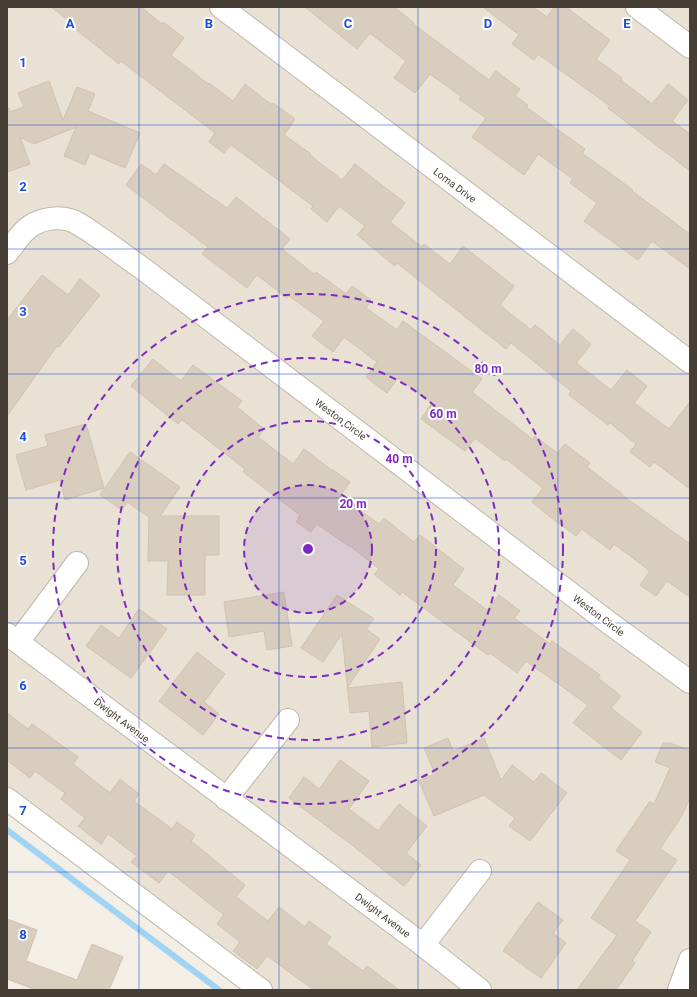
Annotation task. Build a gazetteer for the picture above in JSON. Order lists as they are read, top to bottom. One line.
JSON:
{"streets":{"street":["Loma Drive","Weston Circle","Dwight Avenue"]},"grid":{"columns":["A","B","C","D","E"],"rows":["1","2","3","4","5","6","7","8"]},"rings":["80 m","60 m","40 m","20 m"]}
